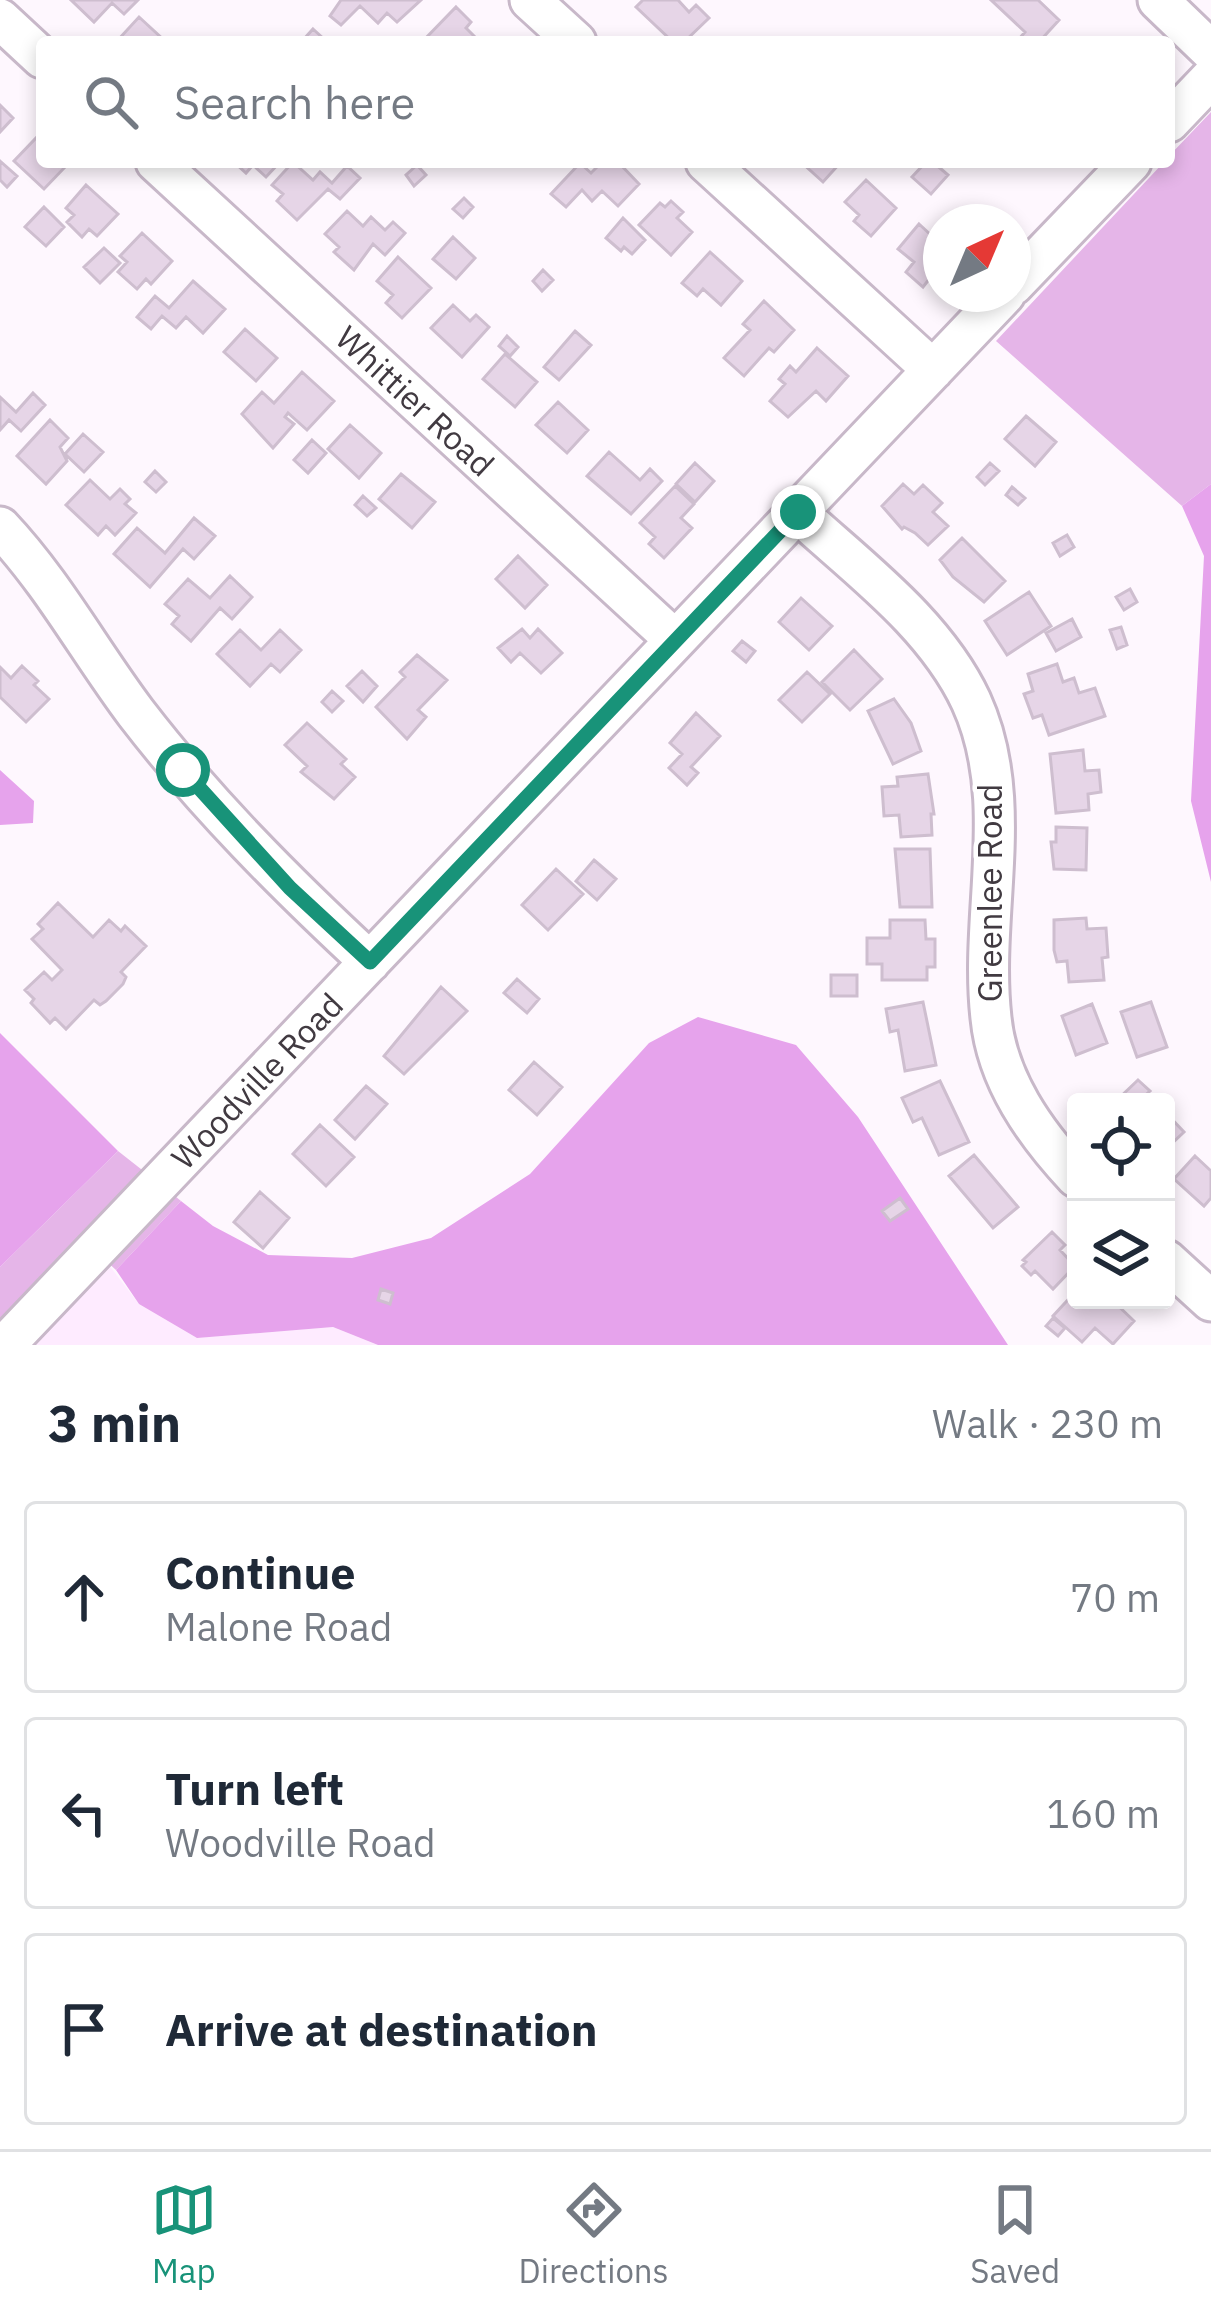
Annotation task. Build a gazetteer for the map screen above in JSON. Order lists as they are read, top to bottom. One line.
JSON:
{"streets":{"street":["Whittier Road","Greenlee Road","Woodville Road"]},"crossings":[["Whittier Road","Woodville Road"],["Greenlee Road","Woodville Road"]],"north":"top right","page":{"search":"Search here","heading":["3 min","Walk · 230 m"],"list":[["Continue","Malone Road","70 m"],["Turn left","Woodville Road","160 m"],"Arrive at destination"],"nav":["Map","Directions","Saved"]}}
